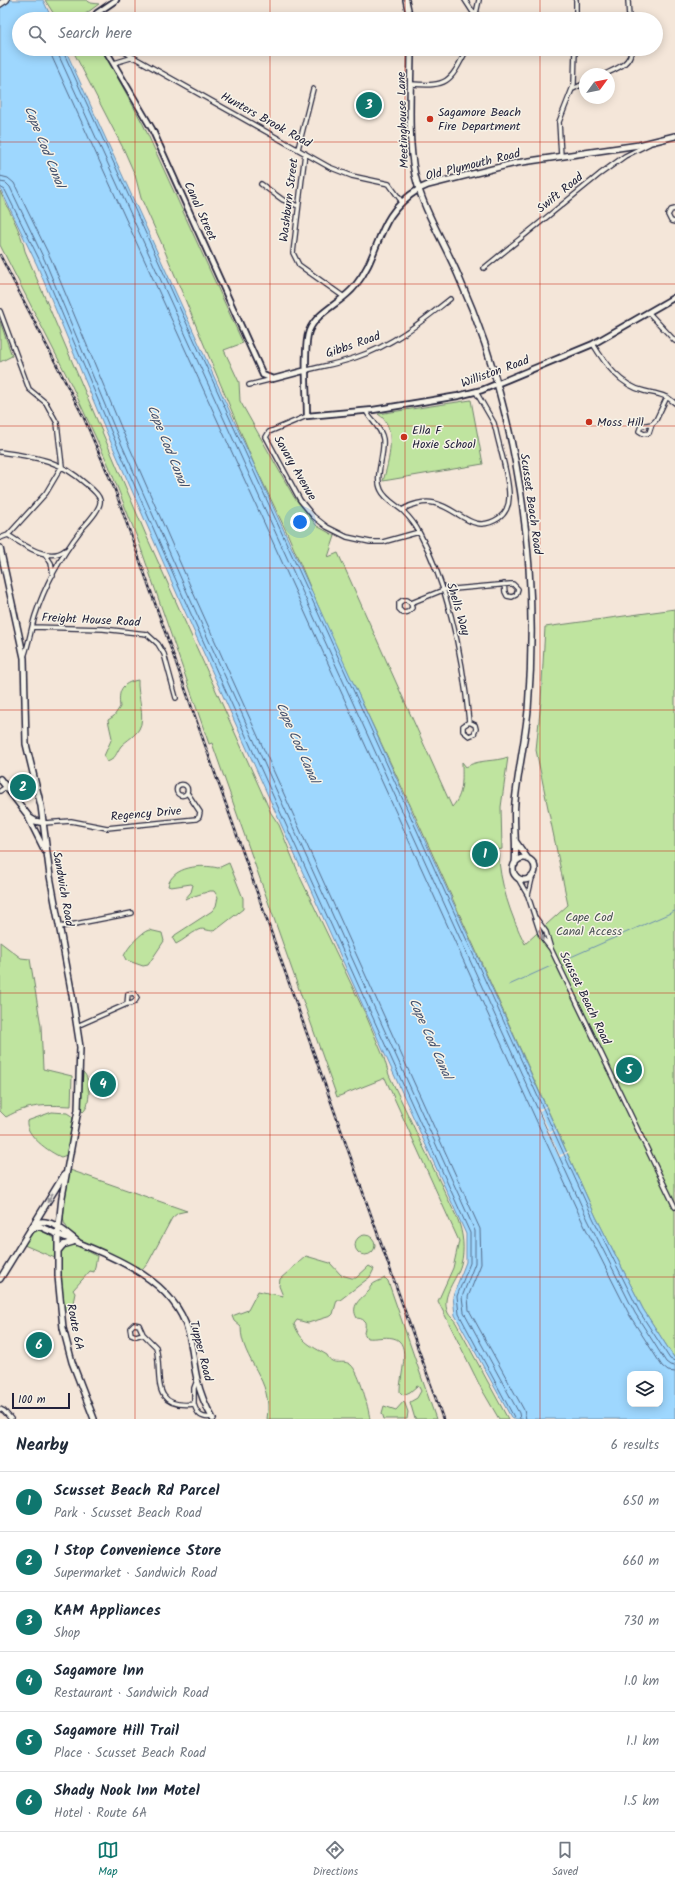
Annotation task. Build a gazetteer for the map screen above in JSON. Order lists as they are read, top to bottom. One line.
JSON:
{"streets":{"main road":["Meetinghouse Lane","Old Plymouth Road","Scusset Beach Road","Sandwich Road","Route 6A","Tupper Road"],"street":["Hunters Brook Road","Swift Road","Washburn Street","Canal Street","Gibbs Road","Williston Road","Savary Avenue","Shells Way","Freight House Road","Regency Drive"]},"crossings":[["Hunters Brook Road","Old Plymouth Road"],["Hunters Brook Road","Washburn Street"],["Meetinghouse Lane","Old Plymouth Road"],["Meetinghouse Lane","Scusset Beach Road"],["Old Plymouth Road","Swift Road"],["Old Plymouth Road","Washburn Street"],["Old Plymouth Road","Gibbs Road"],["Old Plymouth Road","Williston Road"],["Old Plymouth Road","Savary Avenue"],["Old Plymouth Road","Scusset Beach Road"],["Canal Street","Gibbs Road"],["Williston Road","Savary Avenue"],["Williston Road","Scusset Beach Road"],["Williston Road","Shells Way"],["Savary Avenue","Shells Way"],["Regency Drive","Sandwich Road"],["Sandwich Road","Route 6A"],["Sandwich Road","Tupper Road"],["Route 6A","Tupper Road"]],"water":["Cape Cod Canal"],"parks":["Cape Cod Canal Access"],"places":["Sagamore Beach Fire Department","Moss Hill","Ella F Hoxie School"],"scale_bar":"100 m","north":"top right","page":{"search":"Search here","pins":["3","2","1","5","4","6"],"scale":"100 m","heading":["Nearby","6 results"],"list":[{"mark":"1","name":"Scusset Beach Rd Parcel","note":"Park · Scusset Beach Road","value":"650 m"},{"mark":"2","name":"1 Stop Convenience Store","note":"Supermarket · Sandwich Road","value":"660 m"},{"mark":"3","name":"KAM Appliances","note":"Shop","value":"730 m"},{"mark":"4","name":"Sagamore Inn","note":"Restaurant · Sandwich Road","value":"1.0 km"},{"mark":"5","name":"Sagamore Hill Trail","note":"Place · Scusset Beach Road","value":"1.1 km"},{"mark":"6","name":"Shady Nook Inn Motel","note":"Hotel · Route 6A","value":"1.5 km"}],"nav":["Map","Directions","Saved"]}}
